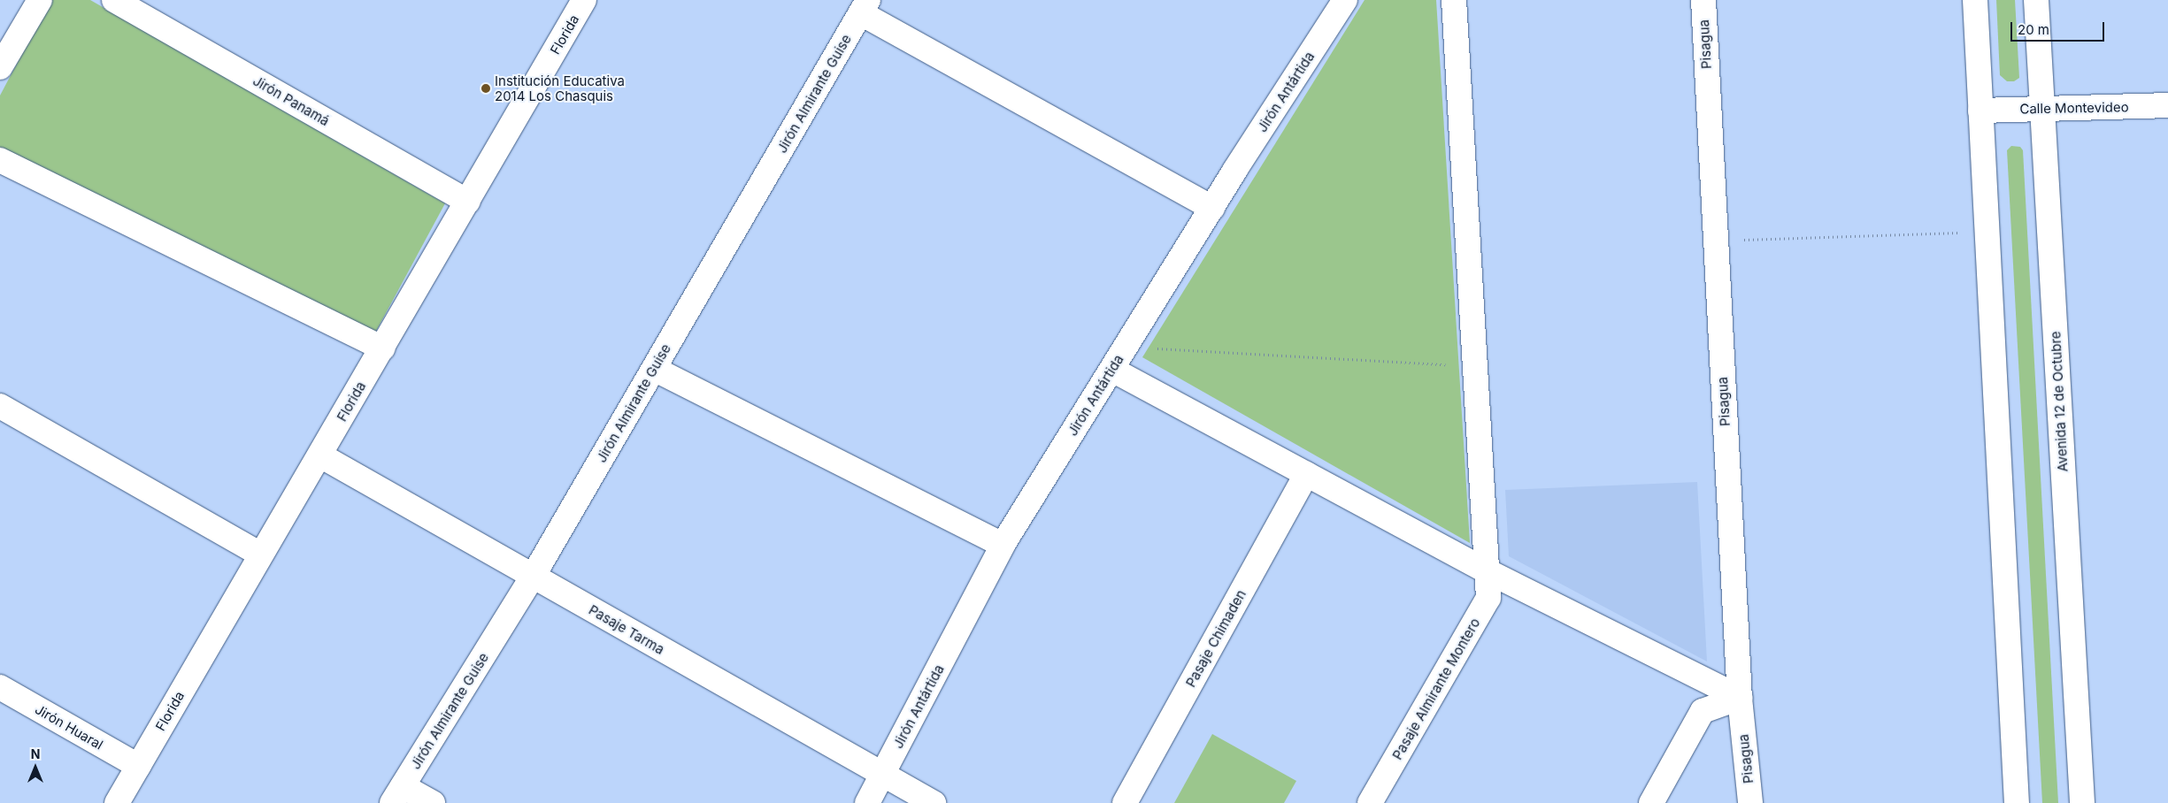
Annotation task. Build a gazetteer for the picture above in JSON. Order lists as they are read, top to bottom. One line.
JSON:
{"streets":{"street":["Florida","Pisagua","Jirón Antártida","Jirón Almirante Guise","Jirón Panamá","Calle Montevideo","Avenida 12 de Octubre","Pasaje Tarma","Pasaje Chimaden","Pasaje Almirante Montero","Jirón Huaral"]},"crossings":[["Florida","Jirón Panamá"],["Florida","Pasaje Tarma"],["Florida","Jirón Huaral"],["Jirón Antártida","Pasaje Tarma"],["Jirón Almirante Guise","Pasaje Tarma"],["Calle Montevideo","Avenida 12 de Octubre"]],"places":["Institución Educativa 2014 Los Chasquis"],"scale_bar":"20 m","north":"top"}
